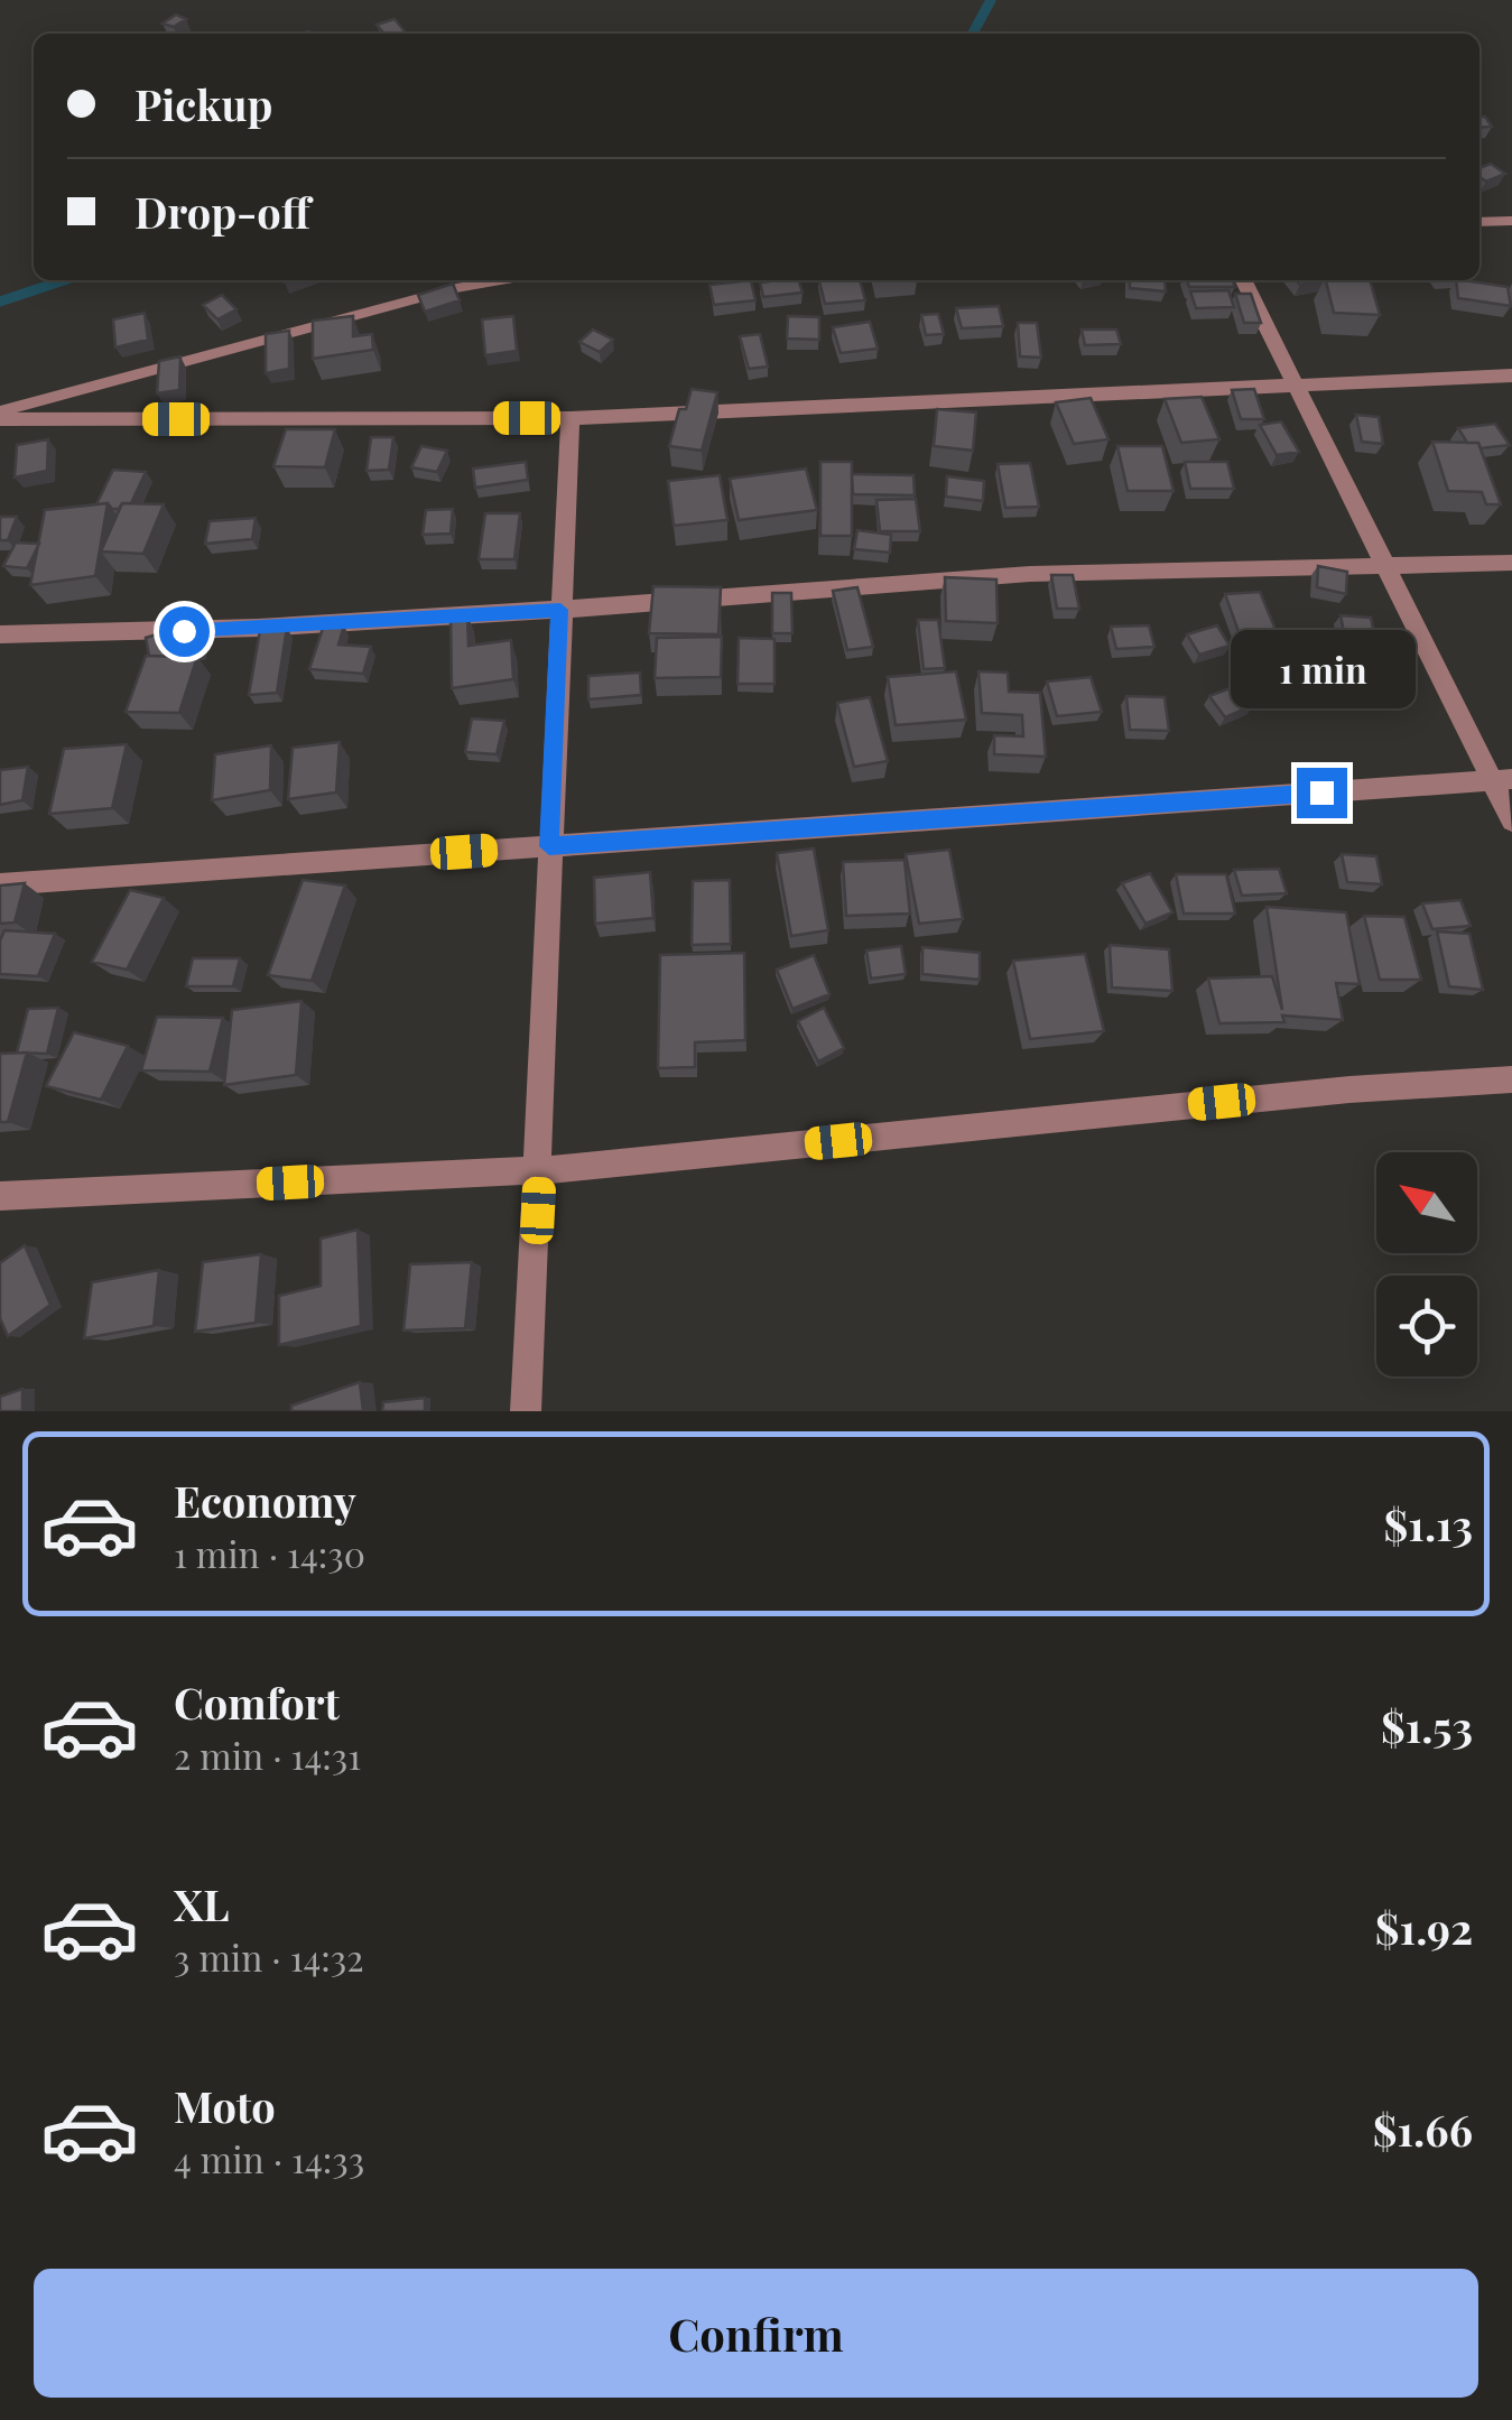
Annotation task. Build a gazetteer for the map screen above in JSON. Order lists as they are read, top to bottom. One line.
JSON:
{"north":"top left","page":{"banner":["Pickup","Drop-off"],"bubble":"1 min","list":[{"name":"Economy","note":"1 min · 14:30","value":"$1.13"},{"name":"Comfort","note":"2 min · 14:31","value":"$1.53"},{"name":"XL","note":"3 min · 14:32","value":"$1.92"},{"name":"Moto","note":"4 min · 14:33","value":"$1.66"}],"buttons":"Confirm"}}
